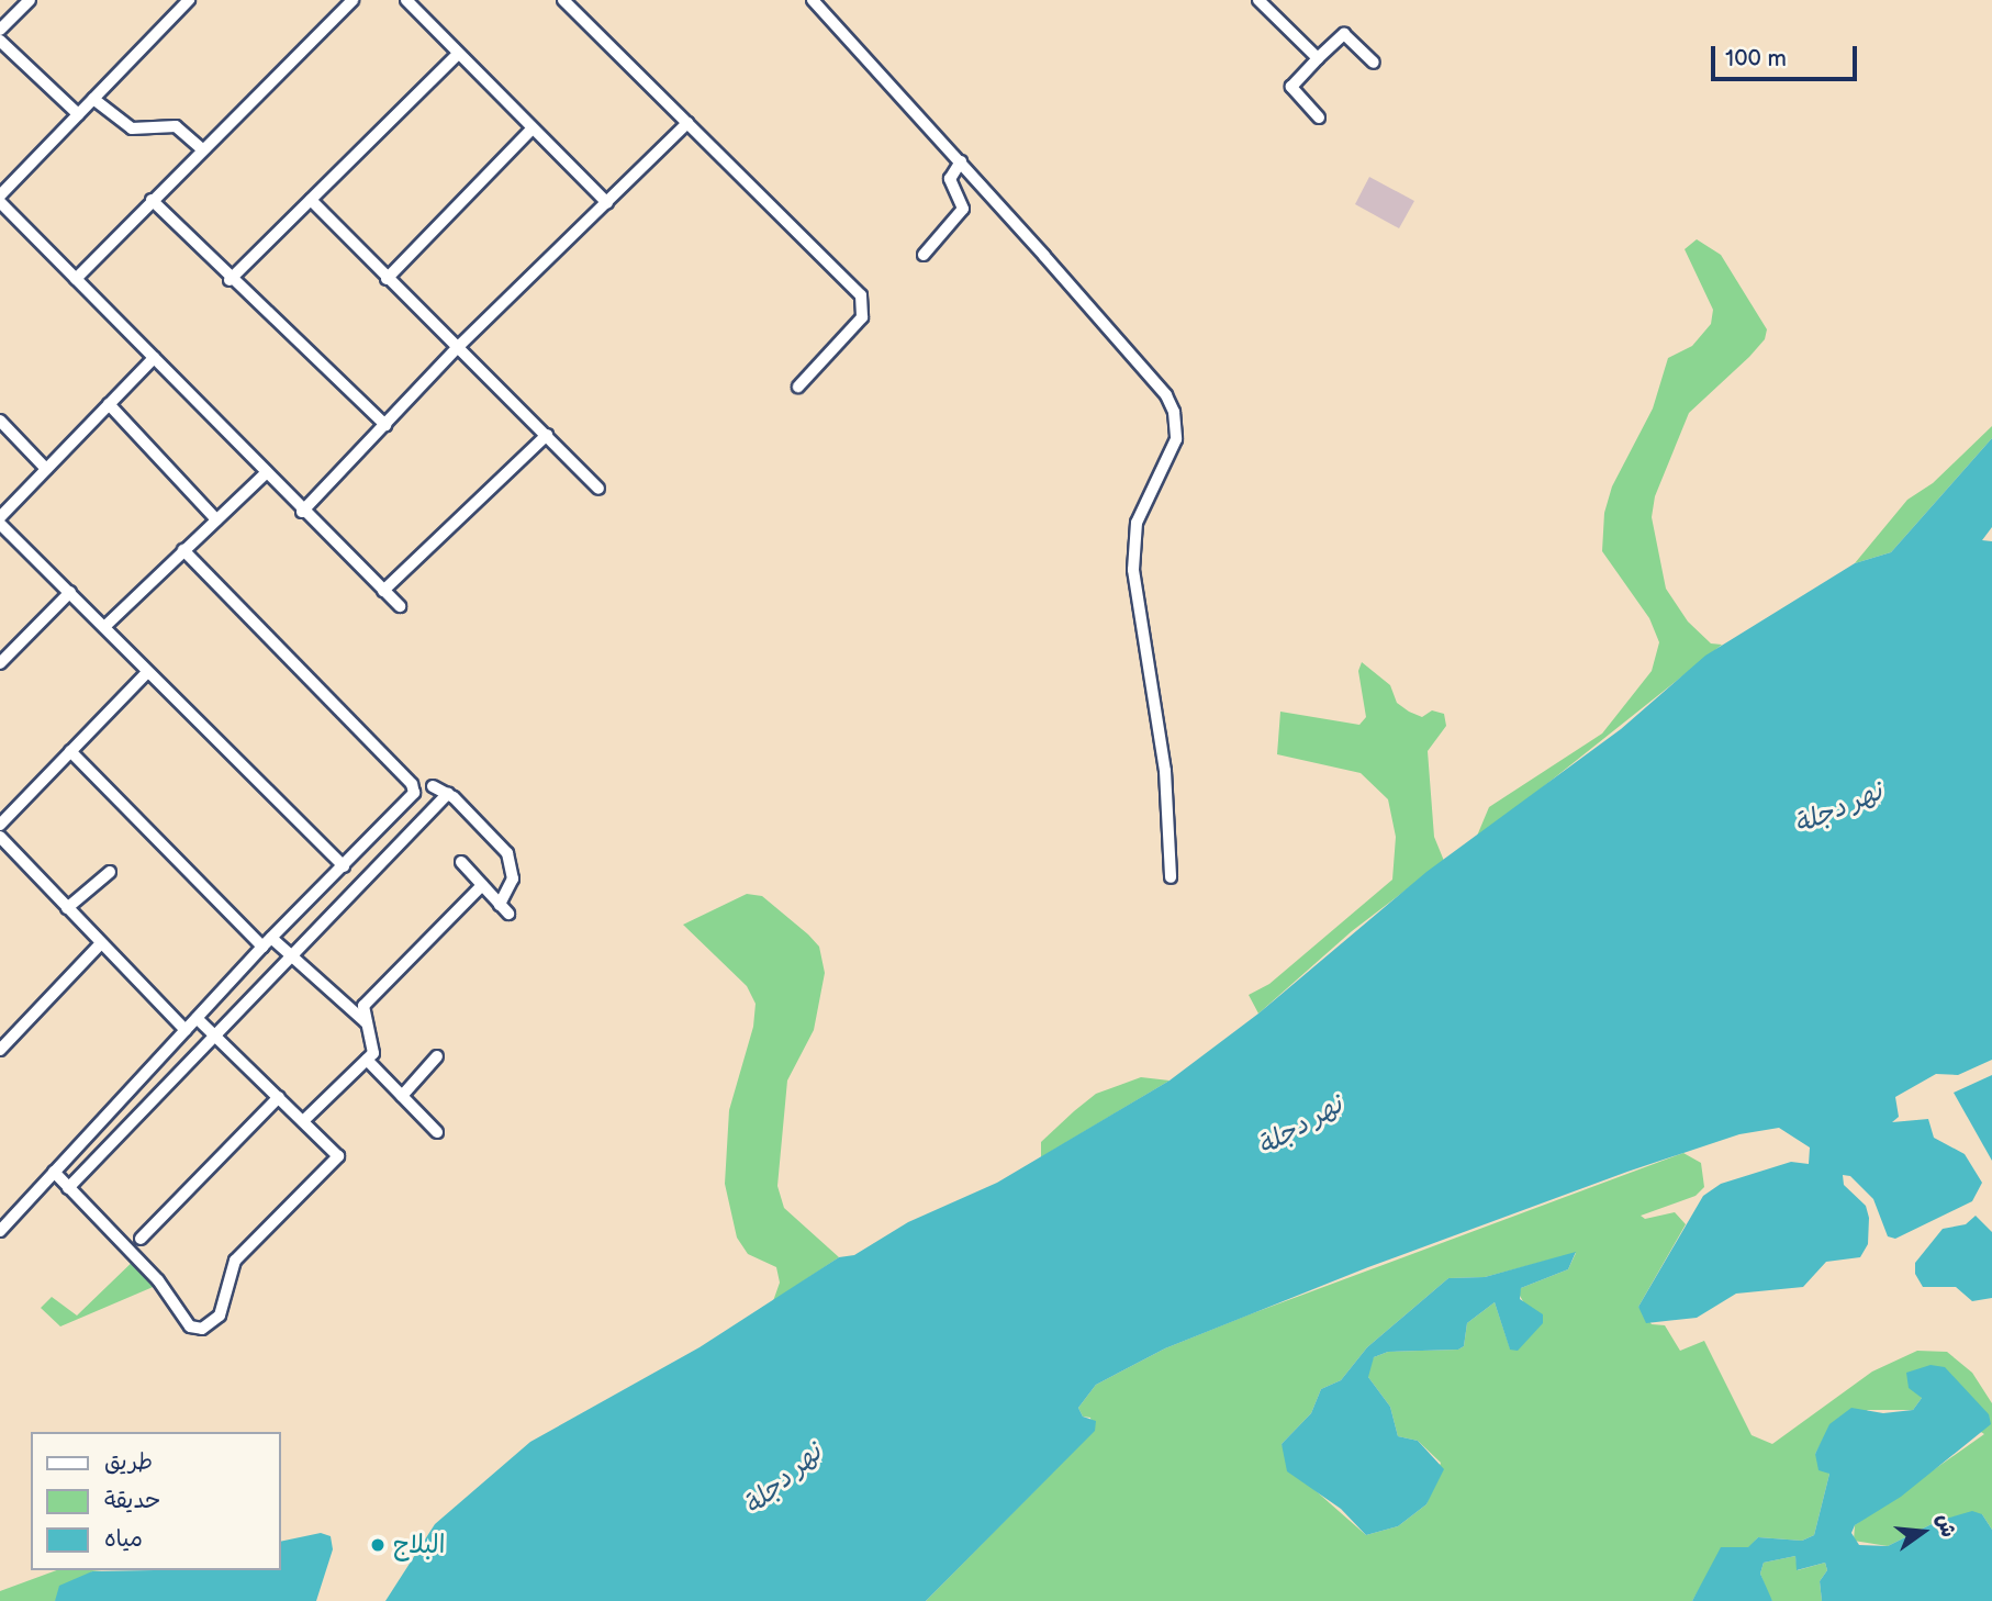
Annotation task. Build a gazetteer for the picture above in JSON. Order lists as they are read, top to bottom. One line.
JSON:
{"water":["نهر دجلة"],"places":["البلاج"],"legend":["طريق","حديقة","مياه"],"scale_bar":"100 m","north":"right"}
